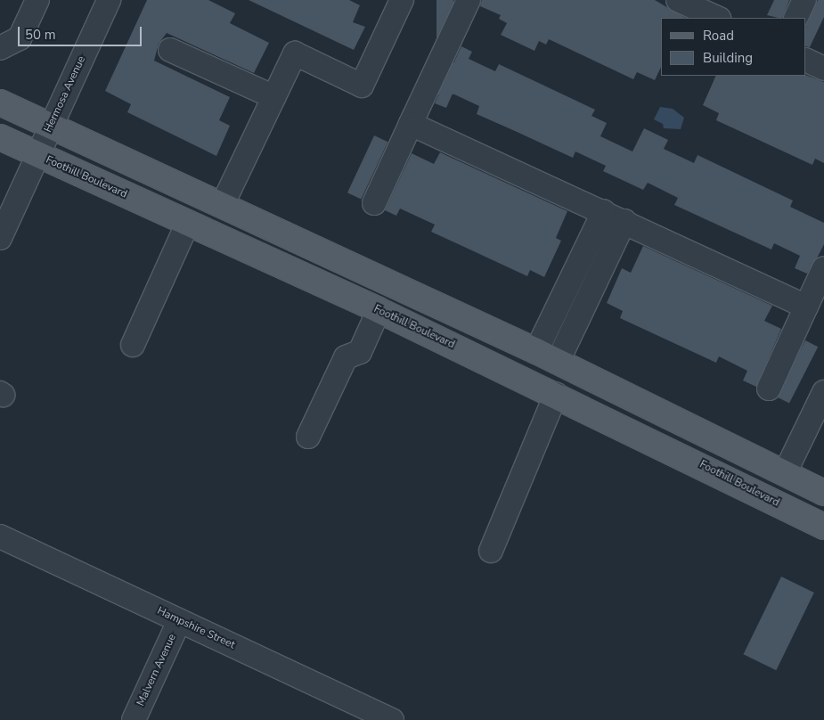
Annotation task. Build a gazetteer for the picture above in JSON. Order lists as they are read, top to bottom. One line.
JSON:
{"streets":{"main road":["Foothill Boulevard"],"street":["Hermosa Avenue","Hampshire Street","Malvern Avenue"]},"crossings":[["Hermosa Avenue","Foothill Boulevard"],["Hampshire Street","Malvern Avenue"]],"legend":["Road","Building"],"scale_bar":"50 m"}
